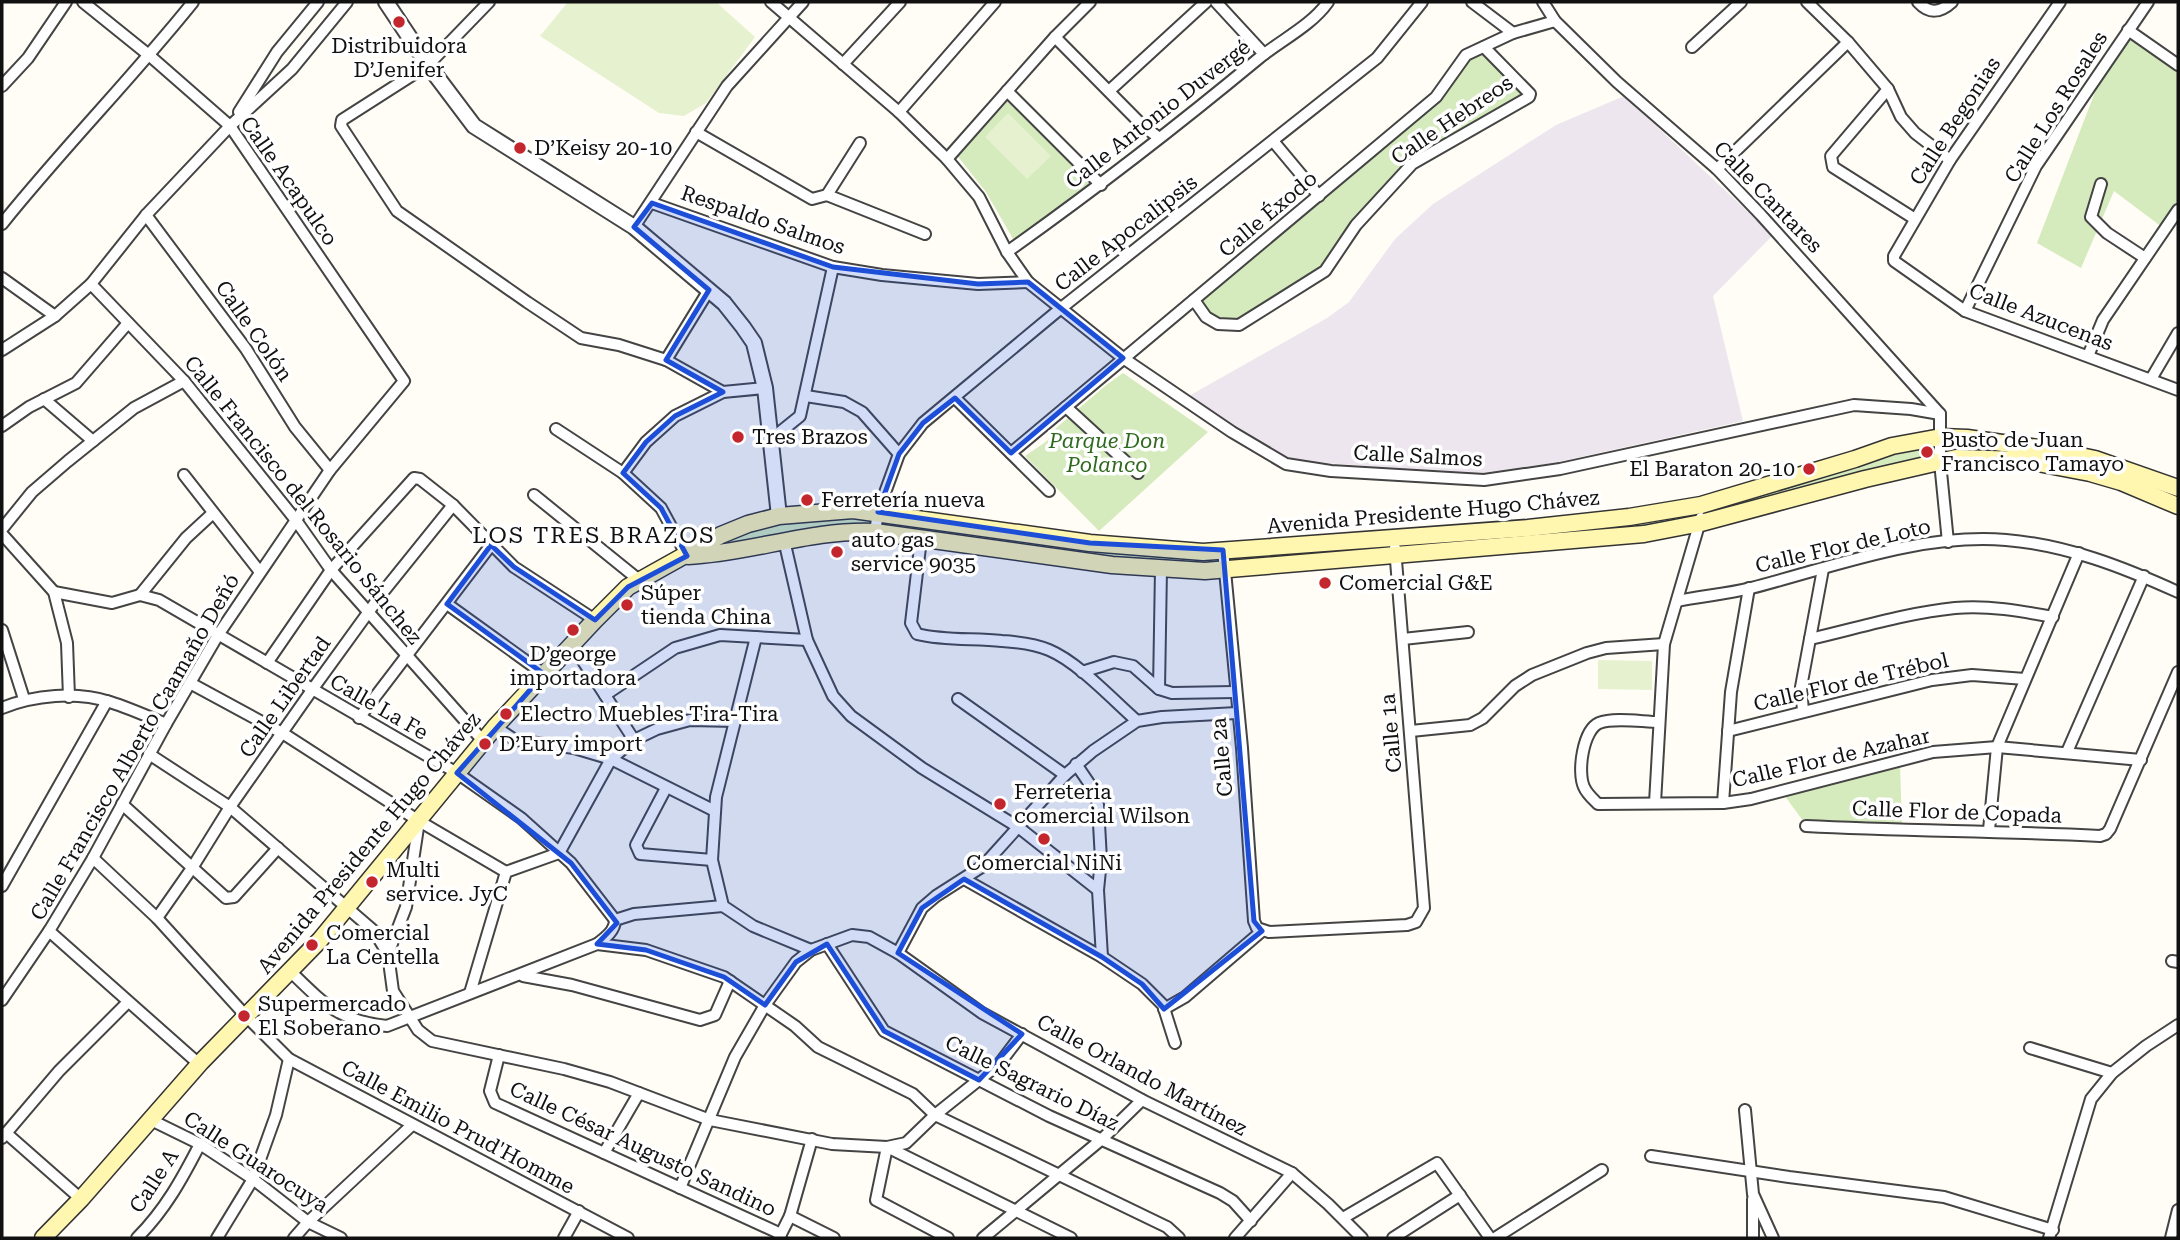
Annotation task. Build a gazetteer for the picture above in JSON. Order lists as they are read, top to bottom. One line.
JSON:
{"streets":{"main road":["Avenida Presidente Hugo Chávez"],"street":["Calle Los Rosales","Calle Antonio Duvergé","Calle Hebreos","Calle Begonias","Calle Acapulco","Calle Cantares","Calle Éxodo","Respaldo Salmos","Calle Apocalipsis","Calle Azucenas","Calle Colón","Calle Salmos","Calle Francisco del Rosario Sánchez","Calle Flor de Loto","Calle Flor de Trébol","Calle Libertad","Calle La Fe","Calle 1a","Calle Francisco Alberto Caamaño Deñó","Calle 2a","Calle Flor de Azahar","Calle Flor de Copada","Calle Orlando Martínez","Calle Sagrario Díaz","Calle Emilio Prud'Homme","Calle César Augusto Sandino","Calle Guarocuya","Calle A"]},"crossings":[["Calle Los Rosales","Calle Azucenas"],["Calle Antonio Duvergé","Calle Salmos"],["Calle Hebreos","Calle Éxodo"],["Calle Begonias","Calle Azucenas"],["Calle Acapulco","Calle Francisco Alberto Caamaño Deñó"],["Calle Cantares","Calle Éxodo"],["Calle Cantares","Calle Salmos"],["Calle Éxodo","Calle Salmos"],["Respaldo Salmos","Calle Salmos"],["Calle Apocalipsis","Calle Salmos"],["Calle Apocalipsis","Avenida Presidente Hugo Chávez"],["Calle Colón","Calle Francisco Alberto Caamaño Deñó"],["Calle Francisco del Rosario Sánchez","Avenida Presidente Hugo Chávez"],["Calle Francisco del Rosario Sánchez","Calle Libertad"],["Calle Francisco del Rosario Sánchez","Calle Francisco Alberto Caamaño Deñó"],["Avenida Presidente Hugo Chávez","Calle La Fe"],["Avenida Presidente Hugo Chávez","Calle 1a"],["Avenida Presidente Hugo Chávez","Calle 2a"],["Avenida Presidente Hugo Chávez","Calle Emilio Prud'Homme"],["Avenida Presidente Hugo Chávez","Calle Guarocuya"],["Calle Libertad","Calle La Fe"],["Calle Libertad","Calle Emilio Prud'Homme"],["Calle La Fe","Calle Francisco Alberto Caamaño Deñó"],["Calle 1a","Calle 2a"],["Calle Francisco Alberto Caamaño Deñó","Calle Emilio Prud'Homme"],["Calle Flor de Azahar","Calle Flor de Copada"],["Calle Orlando Martínez","Calle Sagrario Díaz"],["Calle Guarocuya","Calle A"]],"districts":["LOS TRES BRAZOS"],"parks":["Parque Don Polanco"],"places":["Distribuidora D’Jenifer","D’Keisy 20-10","Tres Brazos","Busto de Juan Francisco Tamayo","El Baraton 20-10","Ferretería nueva","auto gas service 9035","Comercial G&E","Súper tienda China","D’george importadora","Electro Muebles Tira-Tira","D’Eury import","Ferreteria comercial Wilson","Comercial NiNi","Multi service. JyC","Comercial La Centella","Supermercado El Soberano"]}
